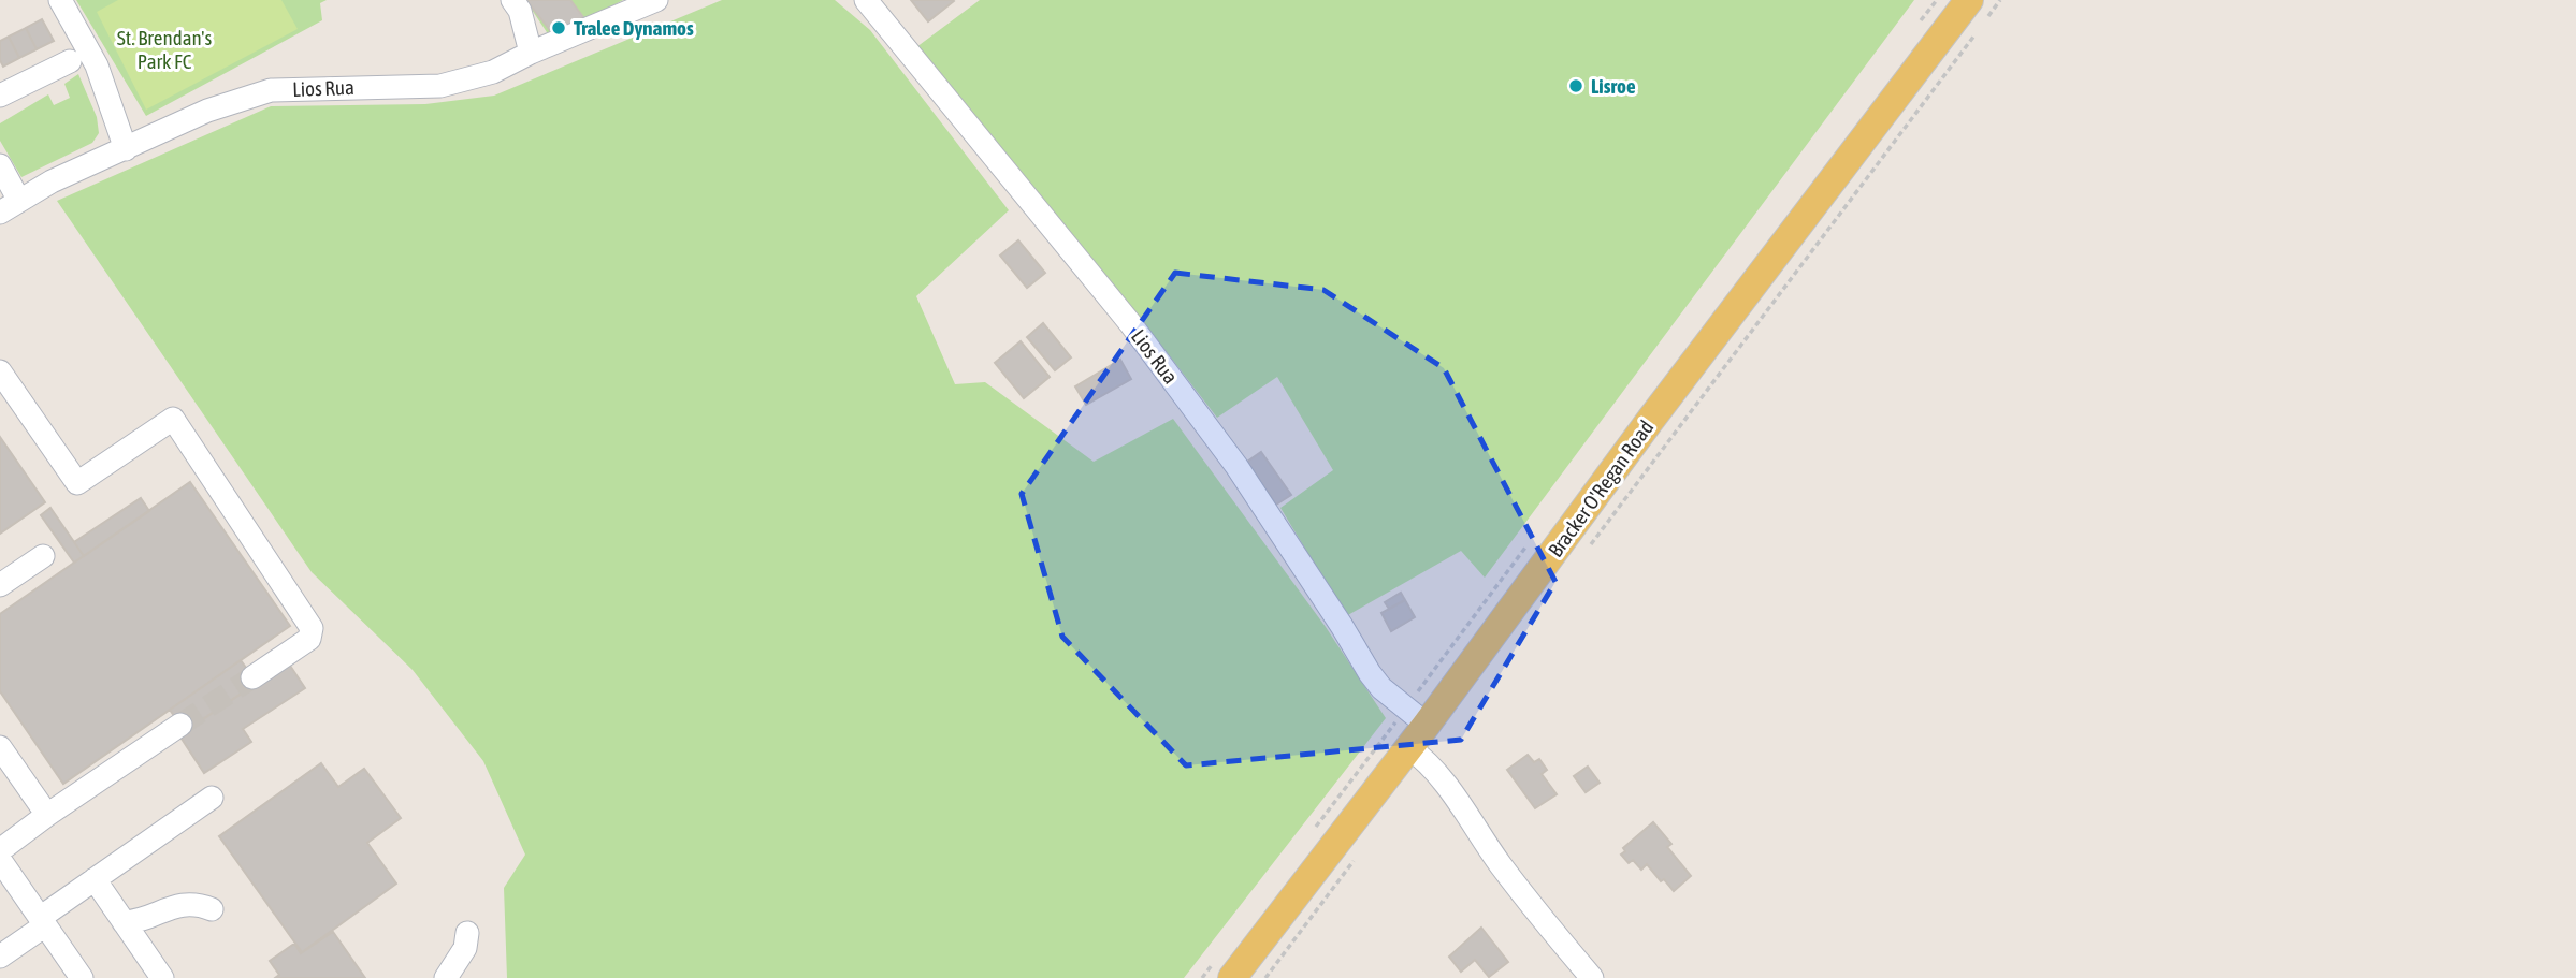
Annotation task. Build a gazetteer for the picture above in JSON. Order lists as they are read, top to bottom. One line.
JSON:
{"streets":{"main road":["Bracker O'Regan Road"],"street":["Lios Rua"]},"crossings":[["Lios Rua","Bracker O'Regan Road"]],"parks":["St. Brendan's Park FC"],"places":["Tralee Dynamos","Lisroe"]}
